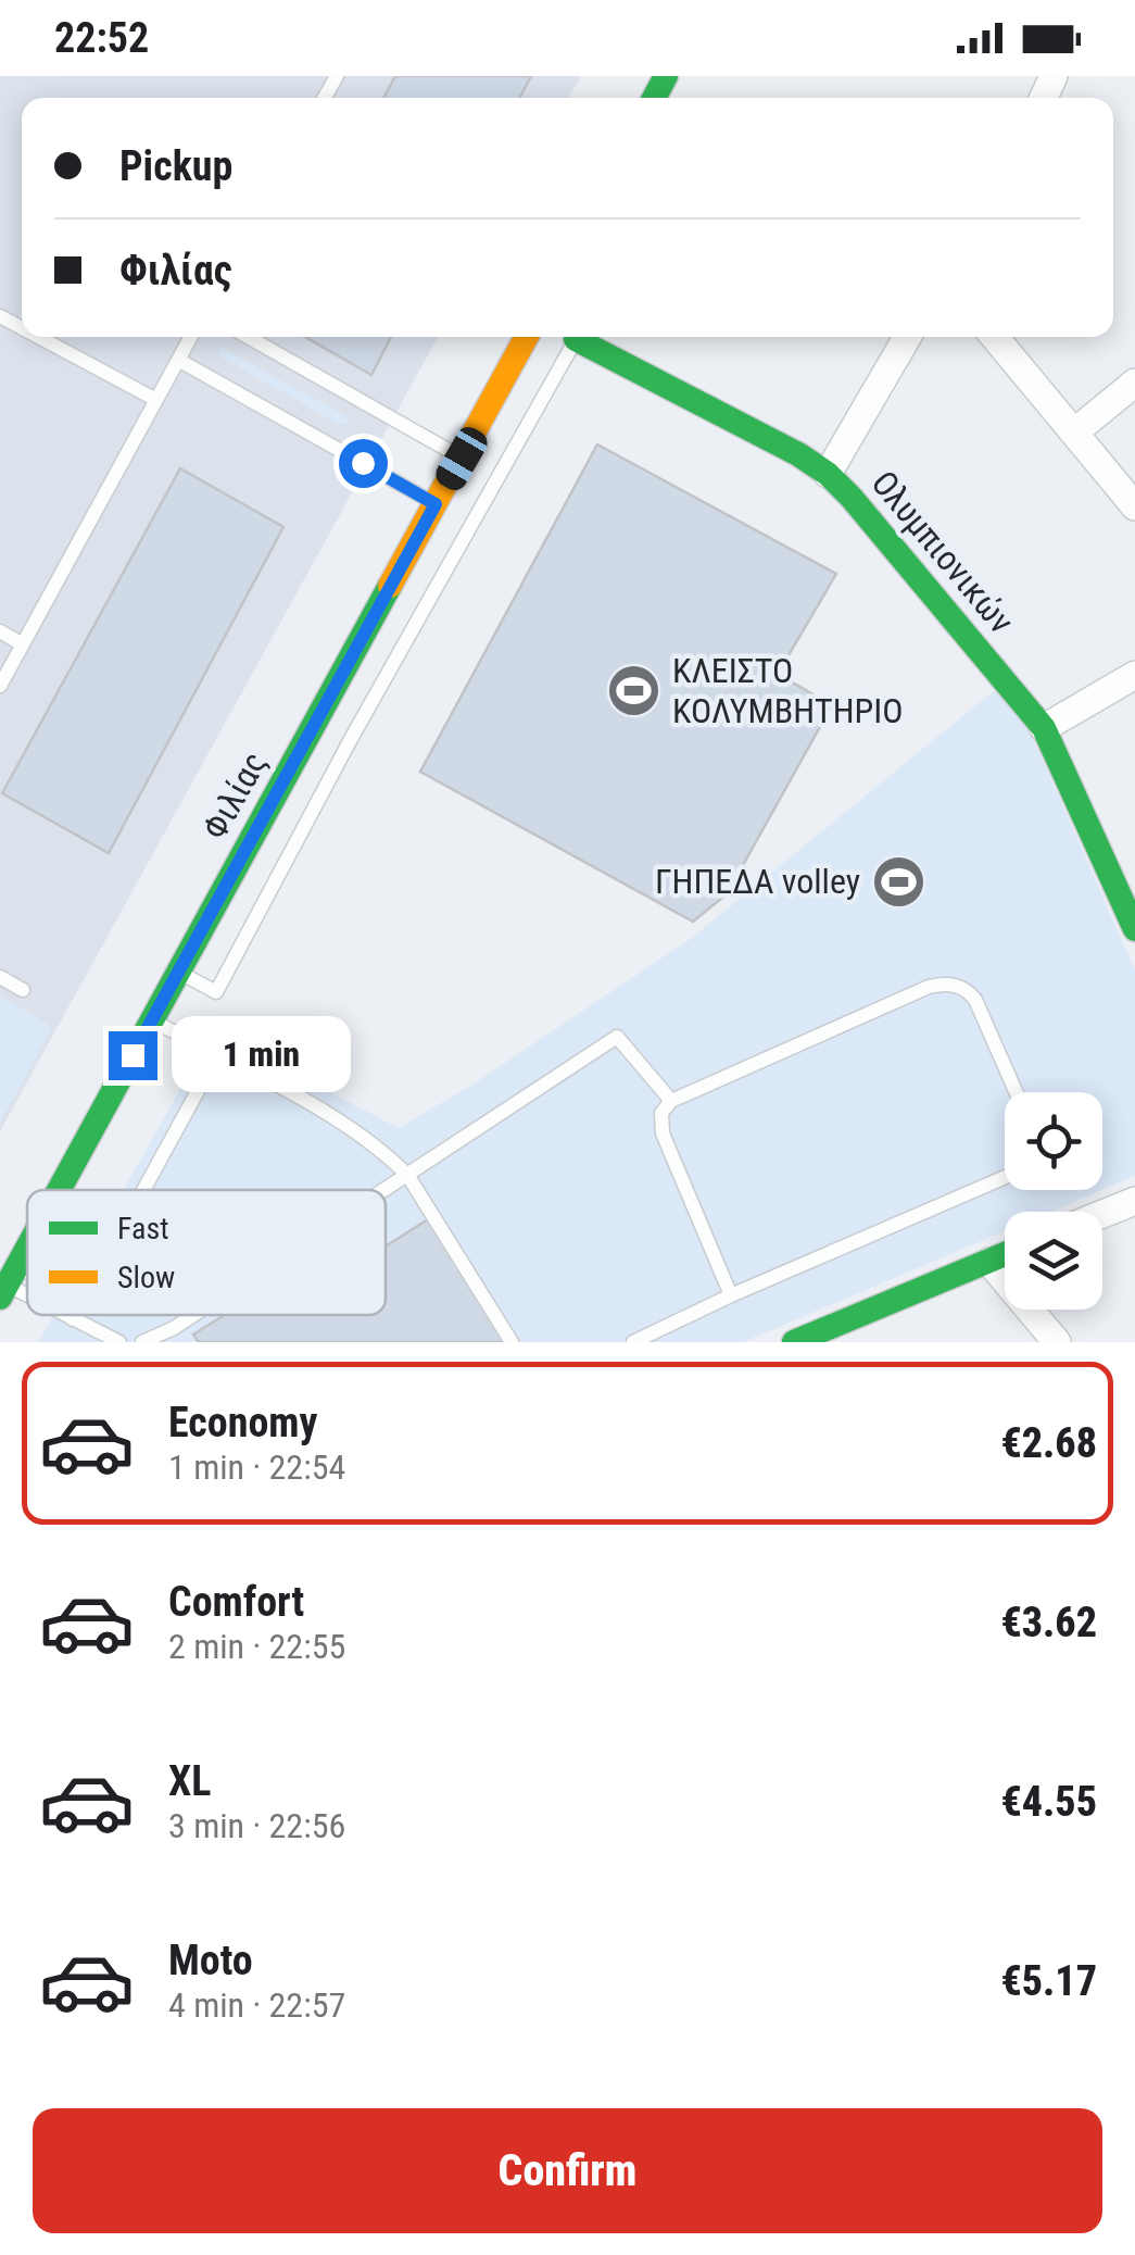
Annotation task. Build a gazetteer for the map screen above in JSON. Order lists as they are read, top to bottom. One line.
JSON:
{"streets":{"street":["Ολυμπιονικών","Φιλίας"]},"places":{"sports":["ΚΛΕΙΣΤΟ ΚΟΛΥΜΒΗΤΗΡΙΟ","ΓΗΠΕΔΑ volley"]},"legend":["Fast","Slow"],"page":{"status":"22:52","banner":["Pickup","Φιλίας"],"bubble":"1 min","list":[{"name":"Economy","note":"1 min · 22:54","value":"€2.68"},{"name":"Comfort","note":"2 min · 22:55","value":"€3.62"},{"name":"XL","note":"3 min · 22:56","value":"€4.55"},{"name":"Moto","note":"4 min · 22:57","value":"€5.17"}],"buttons":"Confirm"}}
